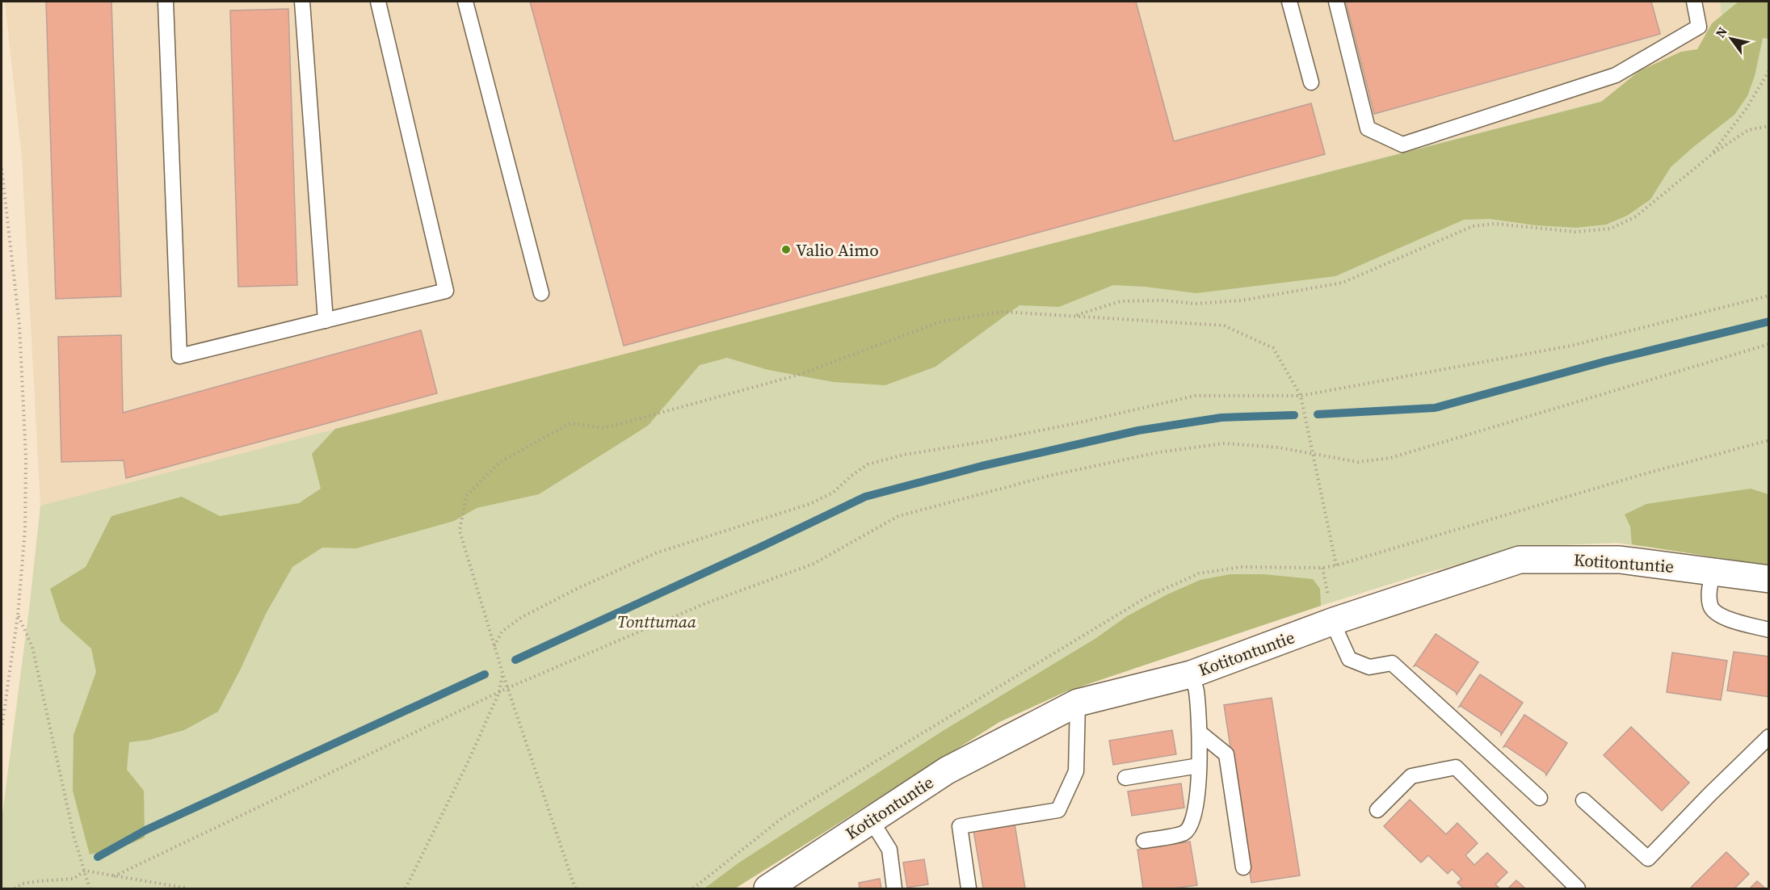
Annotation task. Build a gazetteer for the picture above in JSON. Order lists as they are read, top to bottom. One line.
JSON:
{"streets":{"street":["Kotitontuntie"]},"parks":["Tonttumaa"],"places":["Valio Aimo"],"north":"top left"}
